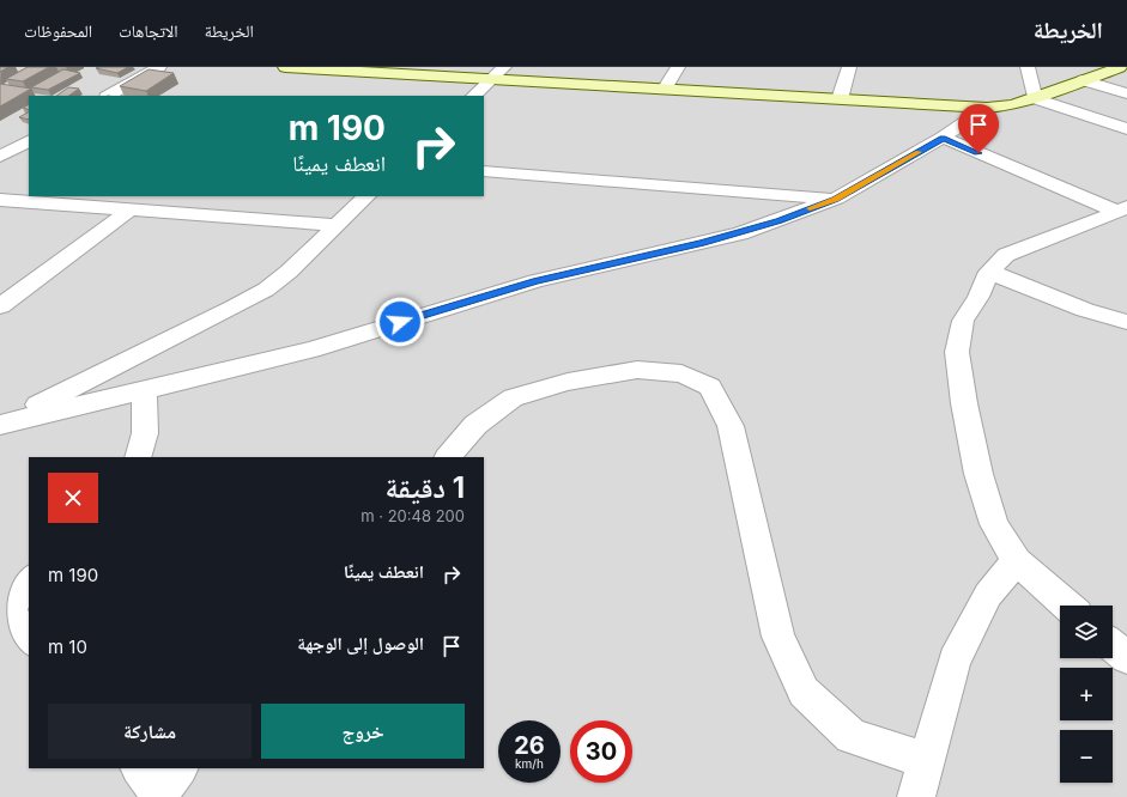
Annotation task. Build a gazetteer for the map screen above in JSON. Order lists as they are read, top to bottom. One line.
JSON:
{"page":{"header":"الخريطة","nav":["الخريطة","الاتجاهات","المحفوظات"],"turn":["190 m","انعطف يمينًا"],"heading":["1 دقيقة","200 m · 20:48"],"list":[{"name":"انعطف يمينًا","value":"190 m"},{"name":"الوصول إلى الوجهة","value":"10 m"}],"map_buttons":["+","−"],"buttons":["خروج","مشاركة"],"speed":"26 km/h","limit":"30"}}
